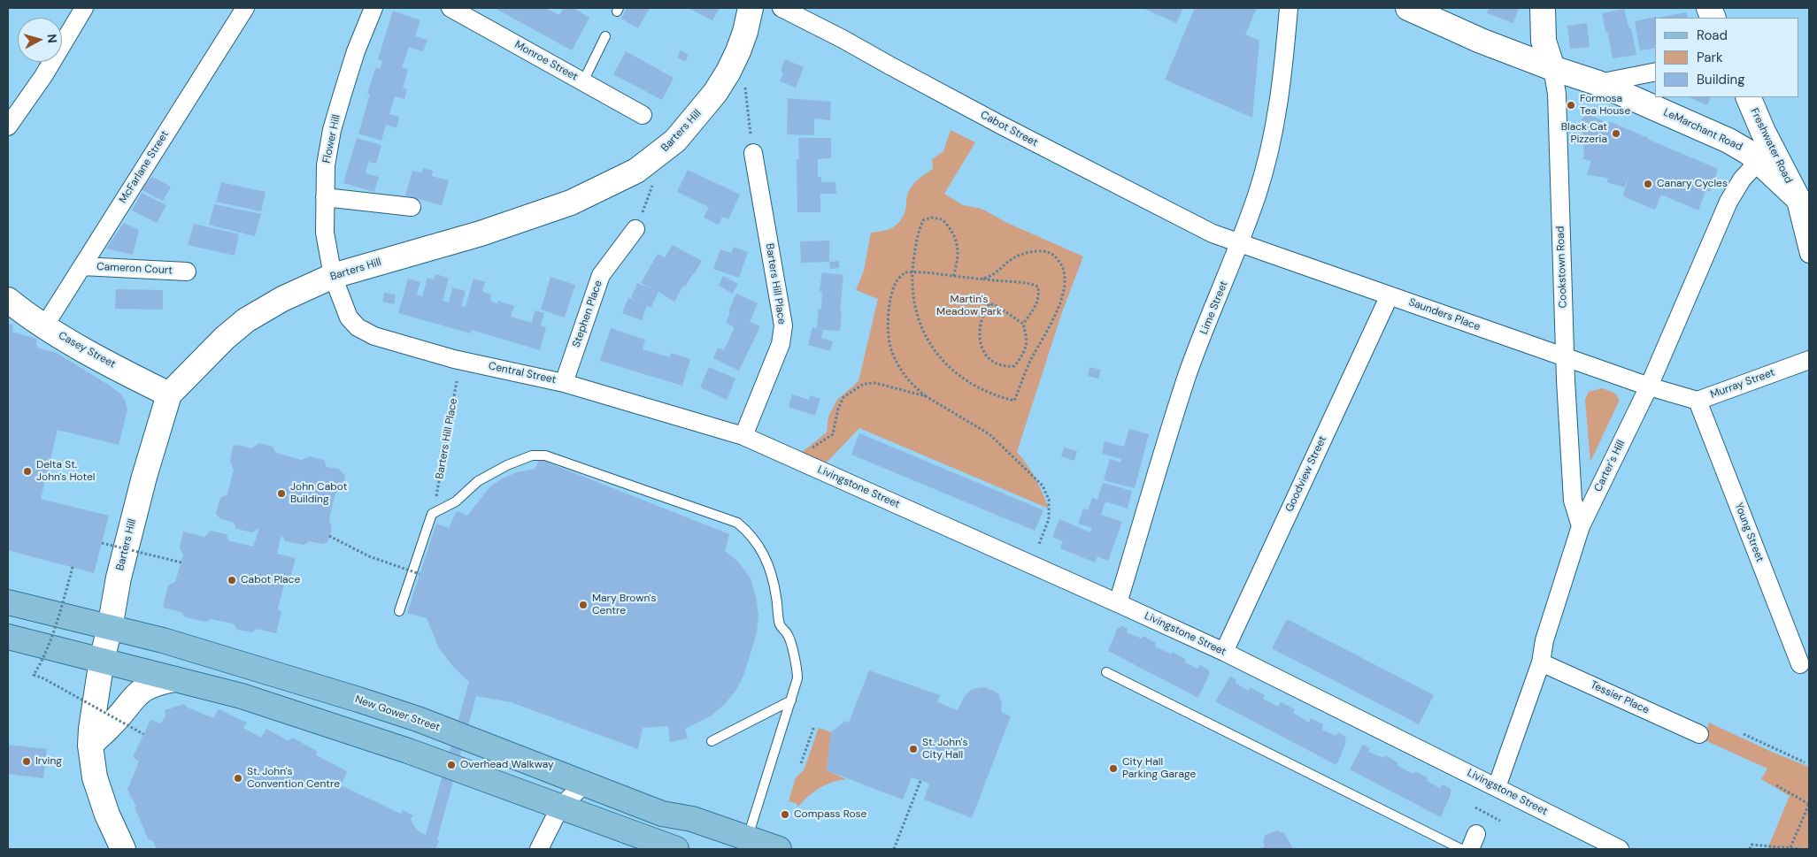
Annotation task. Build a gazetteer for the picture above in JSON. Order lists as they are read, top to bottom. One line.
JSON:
{"streets":{"main road":["LeMarchant Road","Barters Hill","Freshwater Road","Cookstown Road","Casey Street","New Gower Street"],"street":["Monroe Street","Cabot Street","Flower Hill","McFarlane Street","Cameron Court","Barters Hill Place","Lime Street","Stephen Place","Saunders Place","Central Street","Murray Street","Carter's Hill","Goodview Street","Livingstone Street","Young Street","Tessier Place"]},"crossings":[["Cabot Street","Lime Street"],["Cabot Street","Saunders Place"],["LeMarchant Road","Freshwater Road"],["LeMarchant Road","Cookstown Road"],["LeMarchant Road","Carter's Hill"],["Barters Hill","Flower Hill"],["Barters Hill","Casey Street"],["Barters Hill","Central Street"],["Barters Hill","New Gower Street"],["Flower Hill","Central Street"],["McFarlane Street","Cameron Court"],["McFarlane Street","Casey Street"],["Cookstown Road","Saunders Place"],["Cookstown Road","Carter's Hill"],["Barters Hill Place","Central Street"],["Barters Hill Place","Livingstone Street"],["Lime Street","Saunders Place"],["Lime Street","Livingstone Street"],["Stephen Place","Central Street"],["Saunders Place","Murray Street"],["Saunders Place","Carter's Hill"],["Saunders Place","Goodview Street"],["Central Street","Livingstone Street"],["Murray Street","Carter's Hill"],["Murray Street","Young Street"],["Carter's Hill","Livingstone Street"],["Carter's Hill","Tessier Place"],["Goodview Street","Livingstone Street"]],"parks":["Martin's Meadow Park"],"places":["Formosa Tea House","Black Cat Pizzeria","Canary Cycles","Delta St. John's Hotel","John Cabot Building","Cabot Place","Mary Brown's Centre","St. John's City Hall","Irving","Overhead Walkway","City Hall Parking Garage","St. John's Convention Centre","Compass Rose"],"legend":["Road","Park","Building"],"north":"right"}
